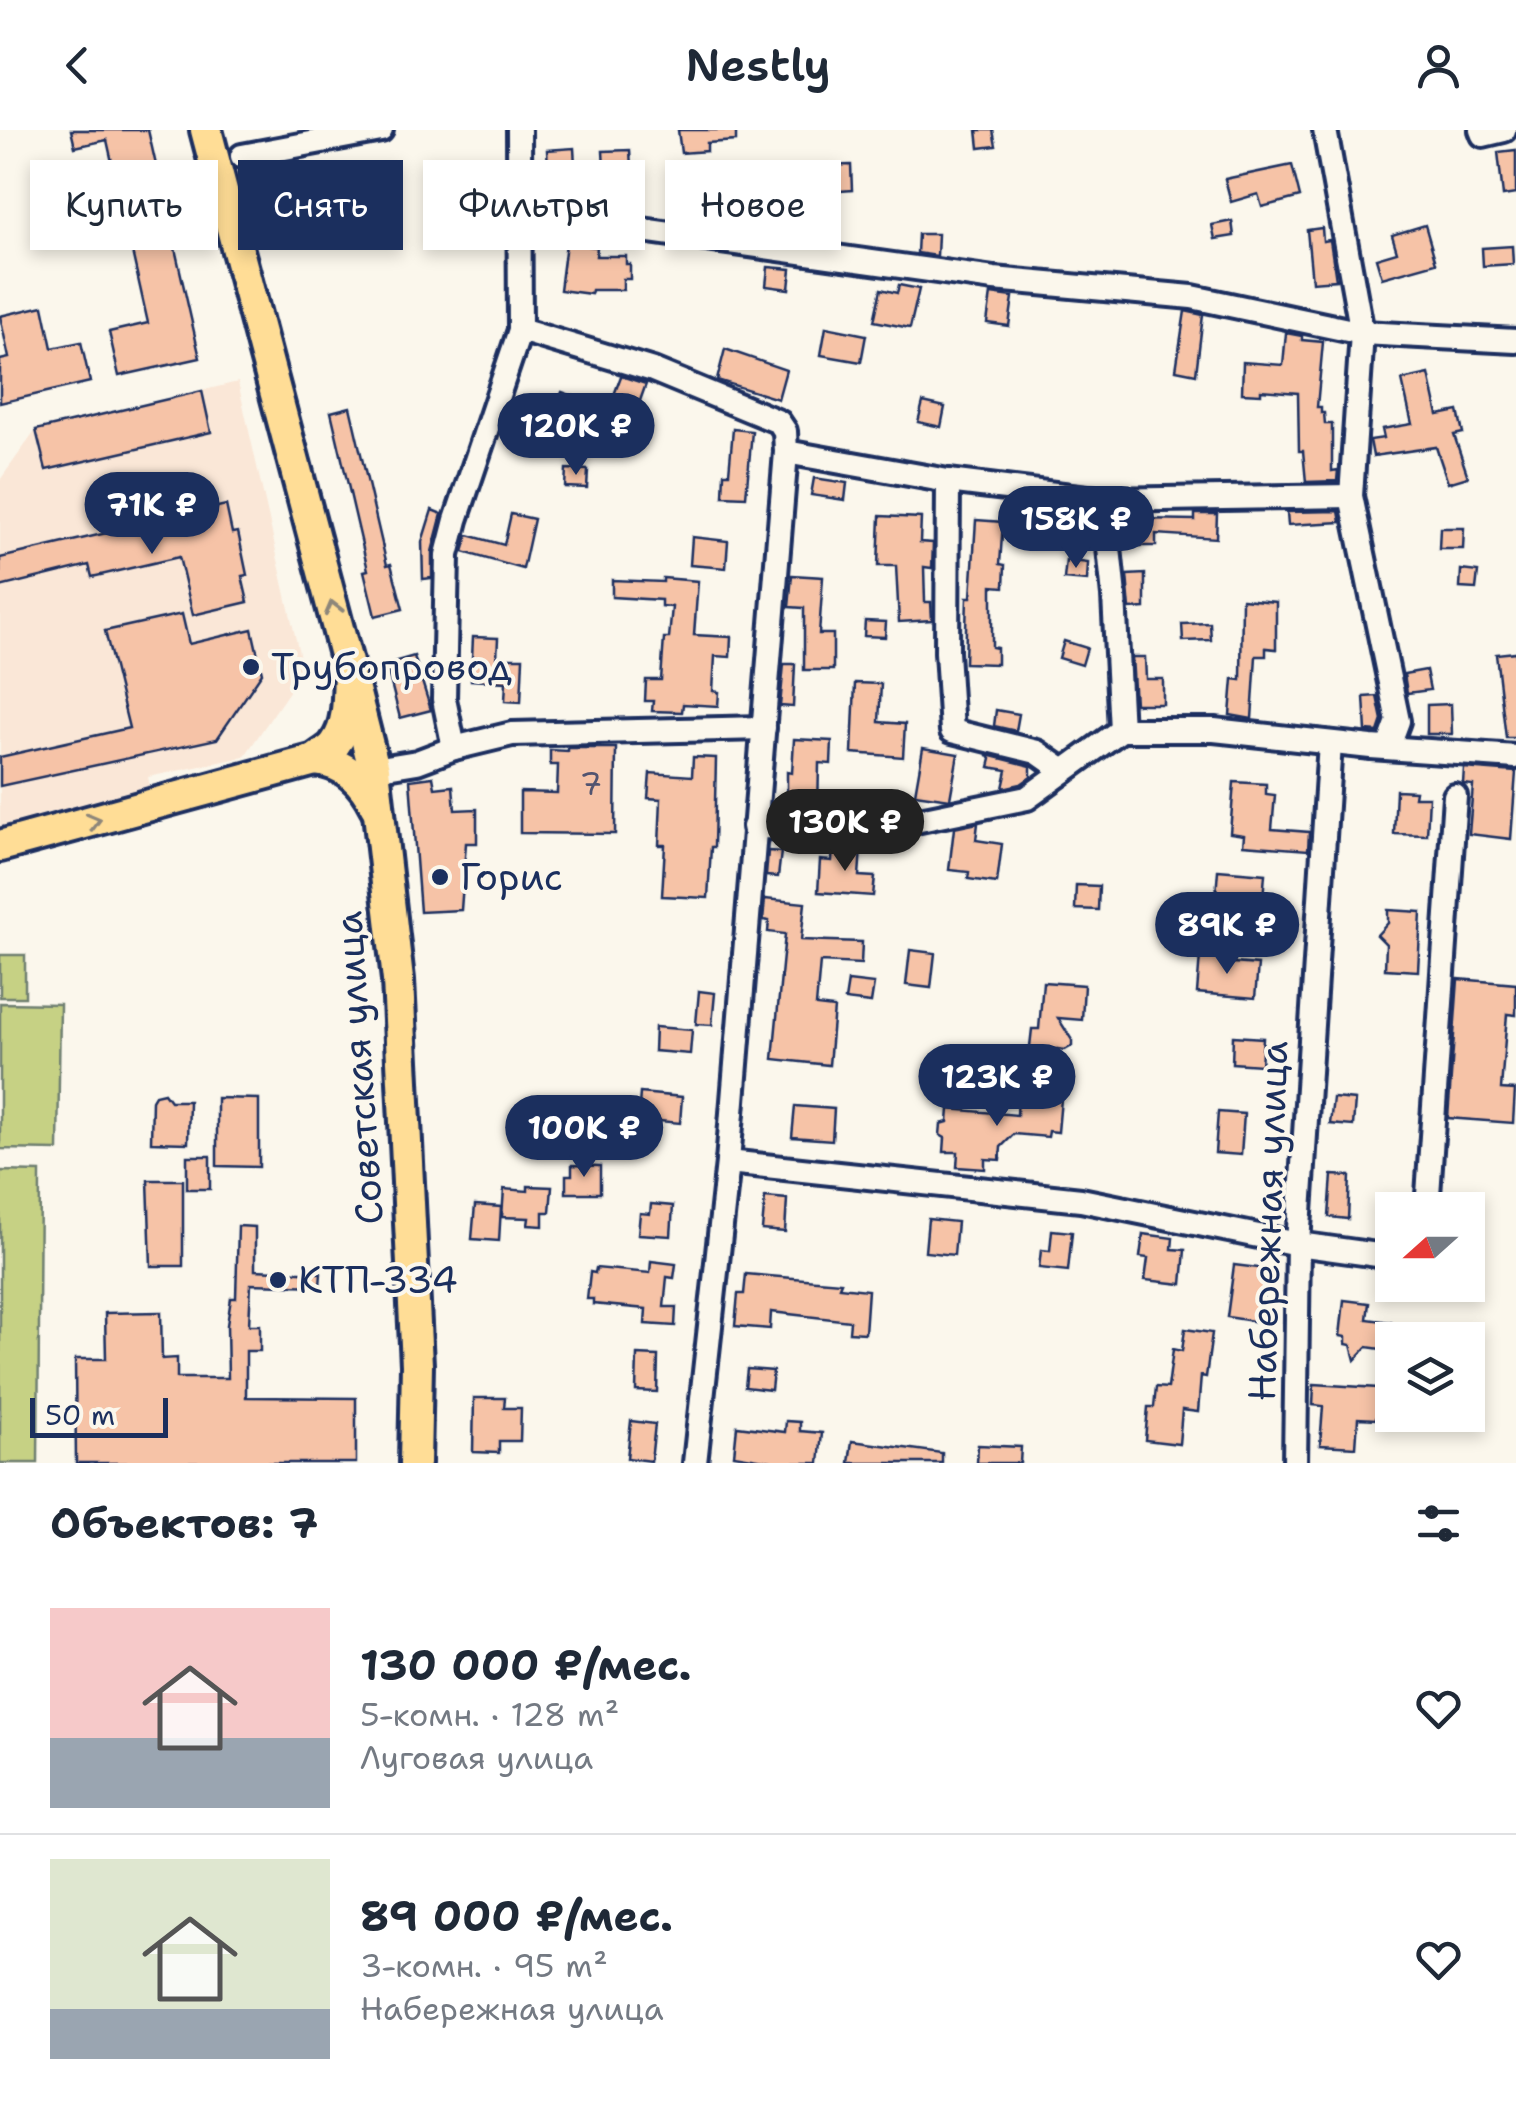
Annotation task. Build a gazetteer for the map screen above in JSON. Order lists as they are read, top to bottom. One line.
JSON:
{"streets":{"main road":["Советская улица"],"street":["Набережная улица"]},"places":["Трубопровод","Горис","КТП-334"],"house_numbers":["7"],"scale_bar":"50 m","north":"left","page":{"header":"Nestly","chip":["Купить","Снять","Фильтры","Новое"],"price":["120K ₽","71K ₽","158K ₽","130K ₽","89K ₽","123K ₽","100K ₽"],"scale":"50 m","heading":"Объектов: 7","list":[{"name":"130 000 ₽/мес.","note":"5-комн. · 128 m² · Луговая улица"},{"name":"89 000 ₽/мес.","note":"3-комн. · 95 m² · Набережная улица"}]}}
